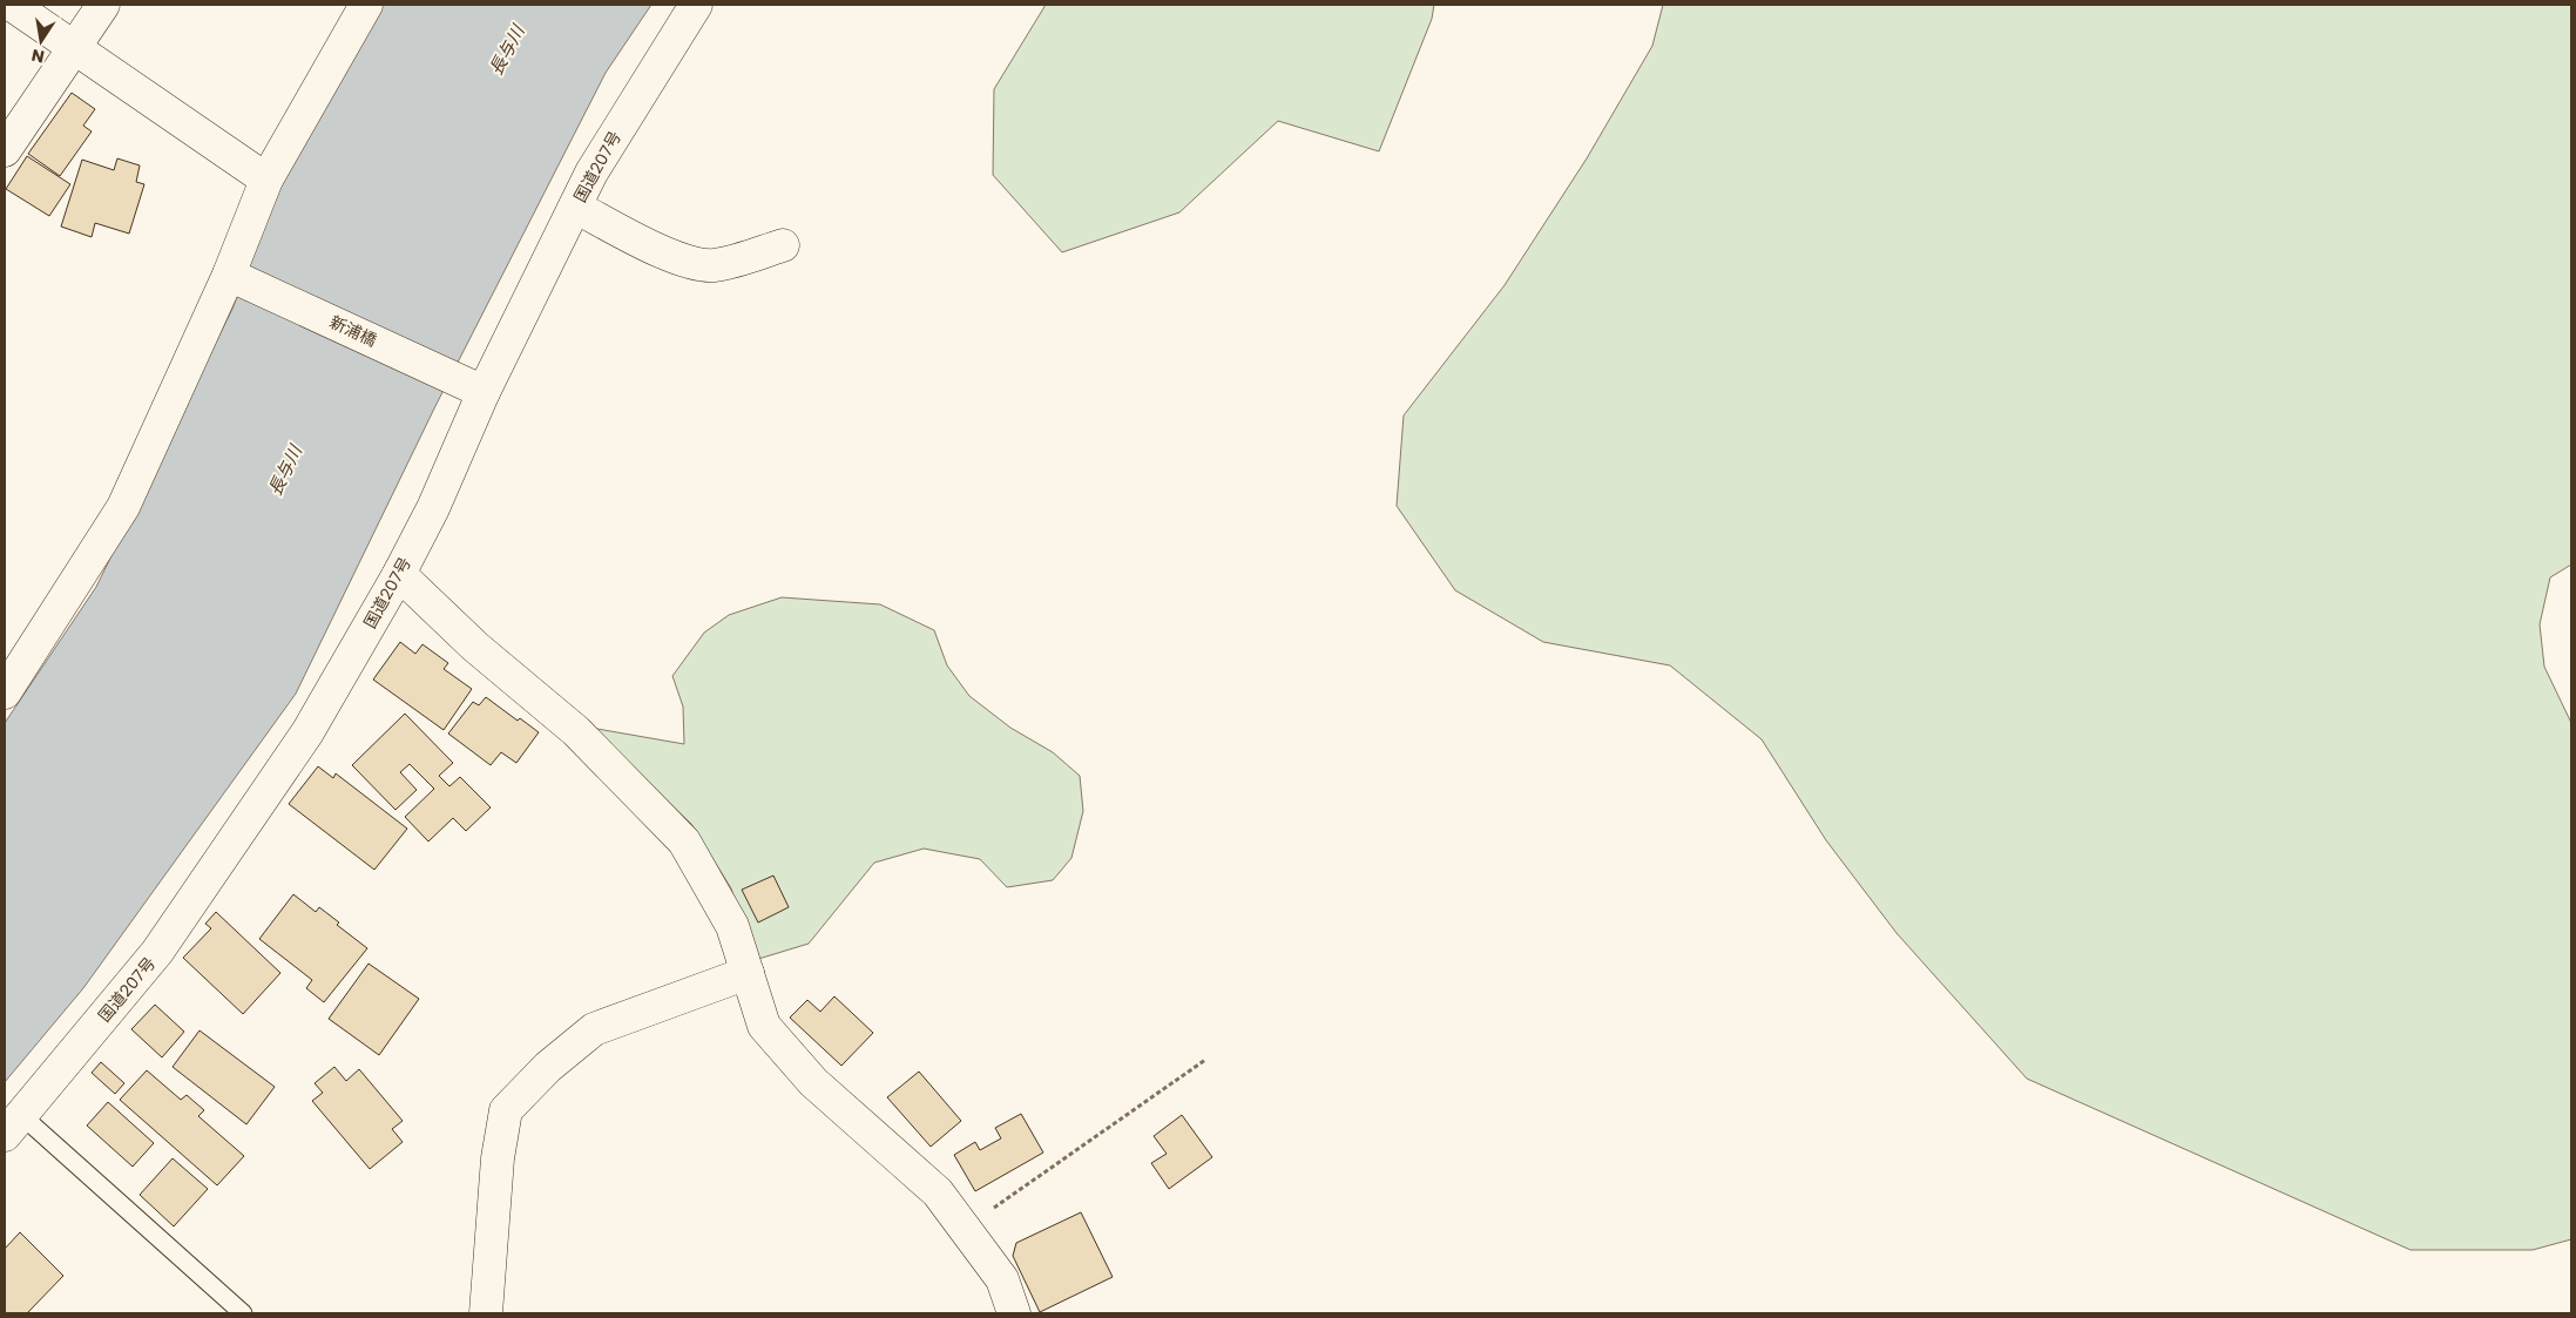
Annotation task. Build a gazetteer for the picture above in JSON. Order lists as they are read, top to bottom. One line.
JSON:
{"streets":{"main road":["国道207号","新浦橋"]},"crossings":[["国道207号","新浦橋"]],"water":["長与川"],"north":"bottom"}
